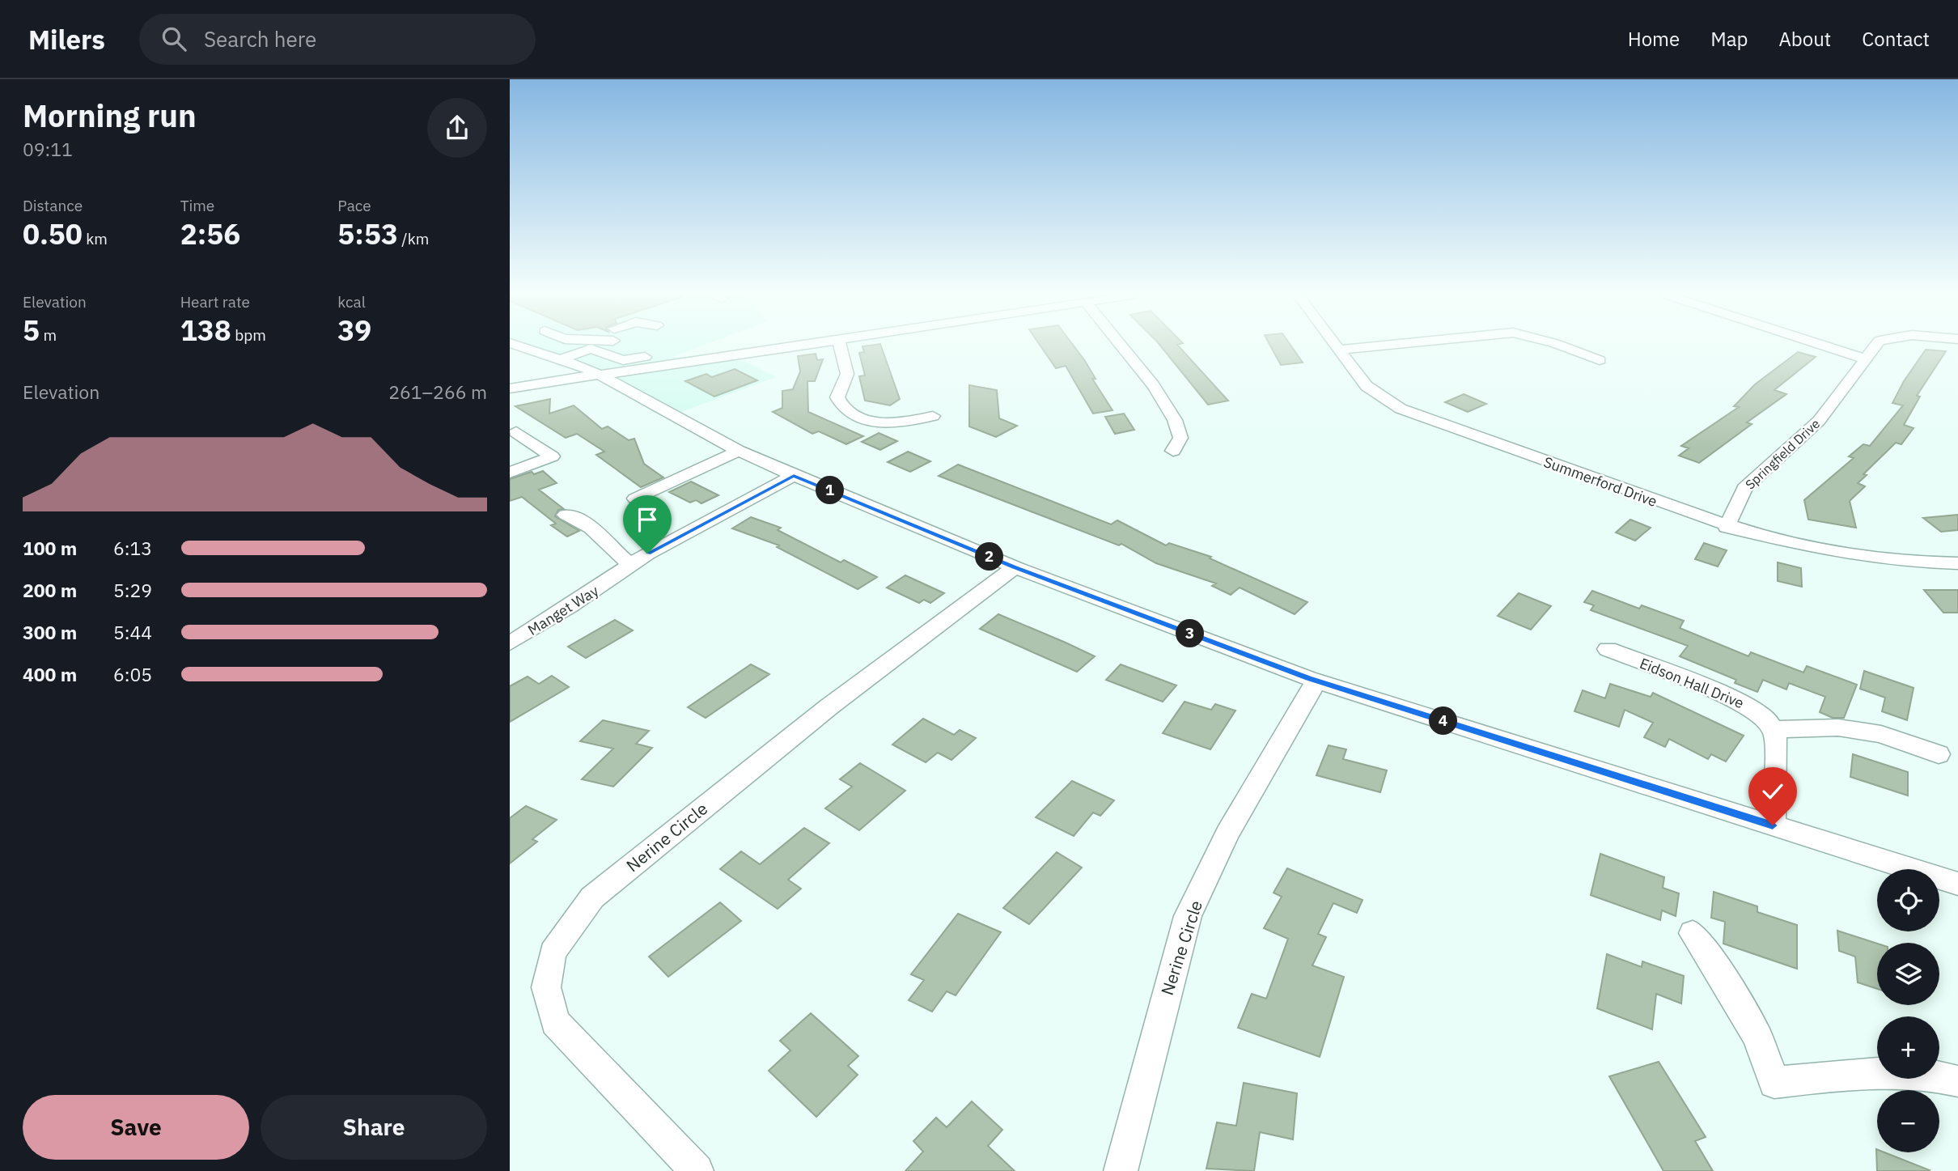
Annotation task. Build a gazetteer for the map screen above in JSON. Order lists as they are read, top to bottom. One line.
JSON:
{"streets":{"street":["Springfield Drive","Summerford Drive","Manget Way","Eidson Hall Drive","Nerine Circle"]},"crossings":[["Springfield Drive","Summerford Drive"]],"page":{"header":"Milers","search":"Search here","nav":["Home","Map","About","Contact"],"heading":["Morning run","09:11"],"stats":[["Distance","0.50 km"],["Time","2:56"],["Pace","5:53 /km"],["Elevation","5 m"],["Heart rate","138 bpm"],["kcal","39"]],"chart":["Elevation","261–266 m"],"pins":["1","2","3","4"],"list":[{"name":"100 m","note":"6:13"},{"name":"200 m","note":"5:29"},{"name":"300 m","note":"5:44"},{"name":"400 m","note":"6:05"}],"map_buttons":["+","−"],"buttons":["Save","Share"]}}
